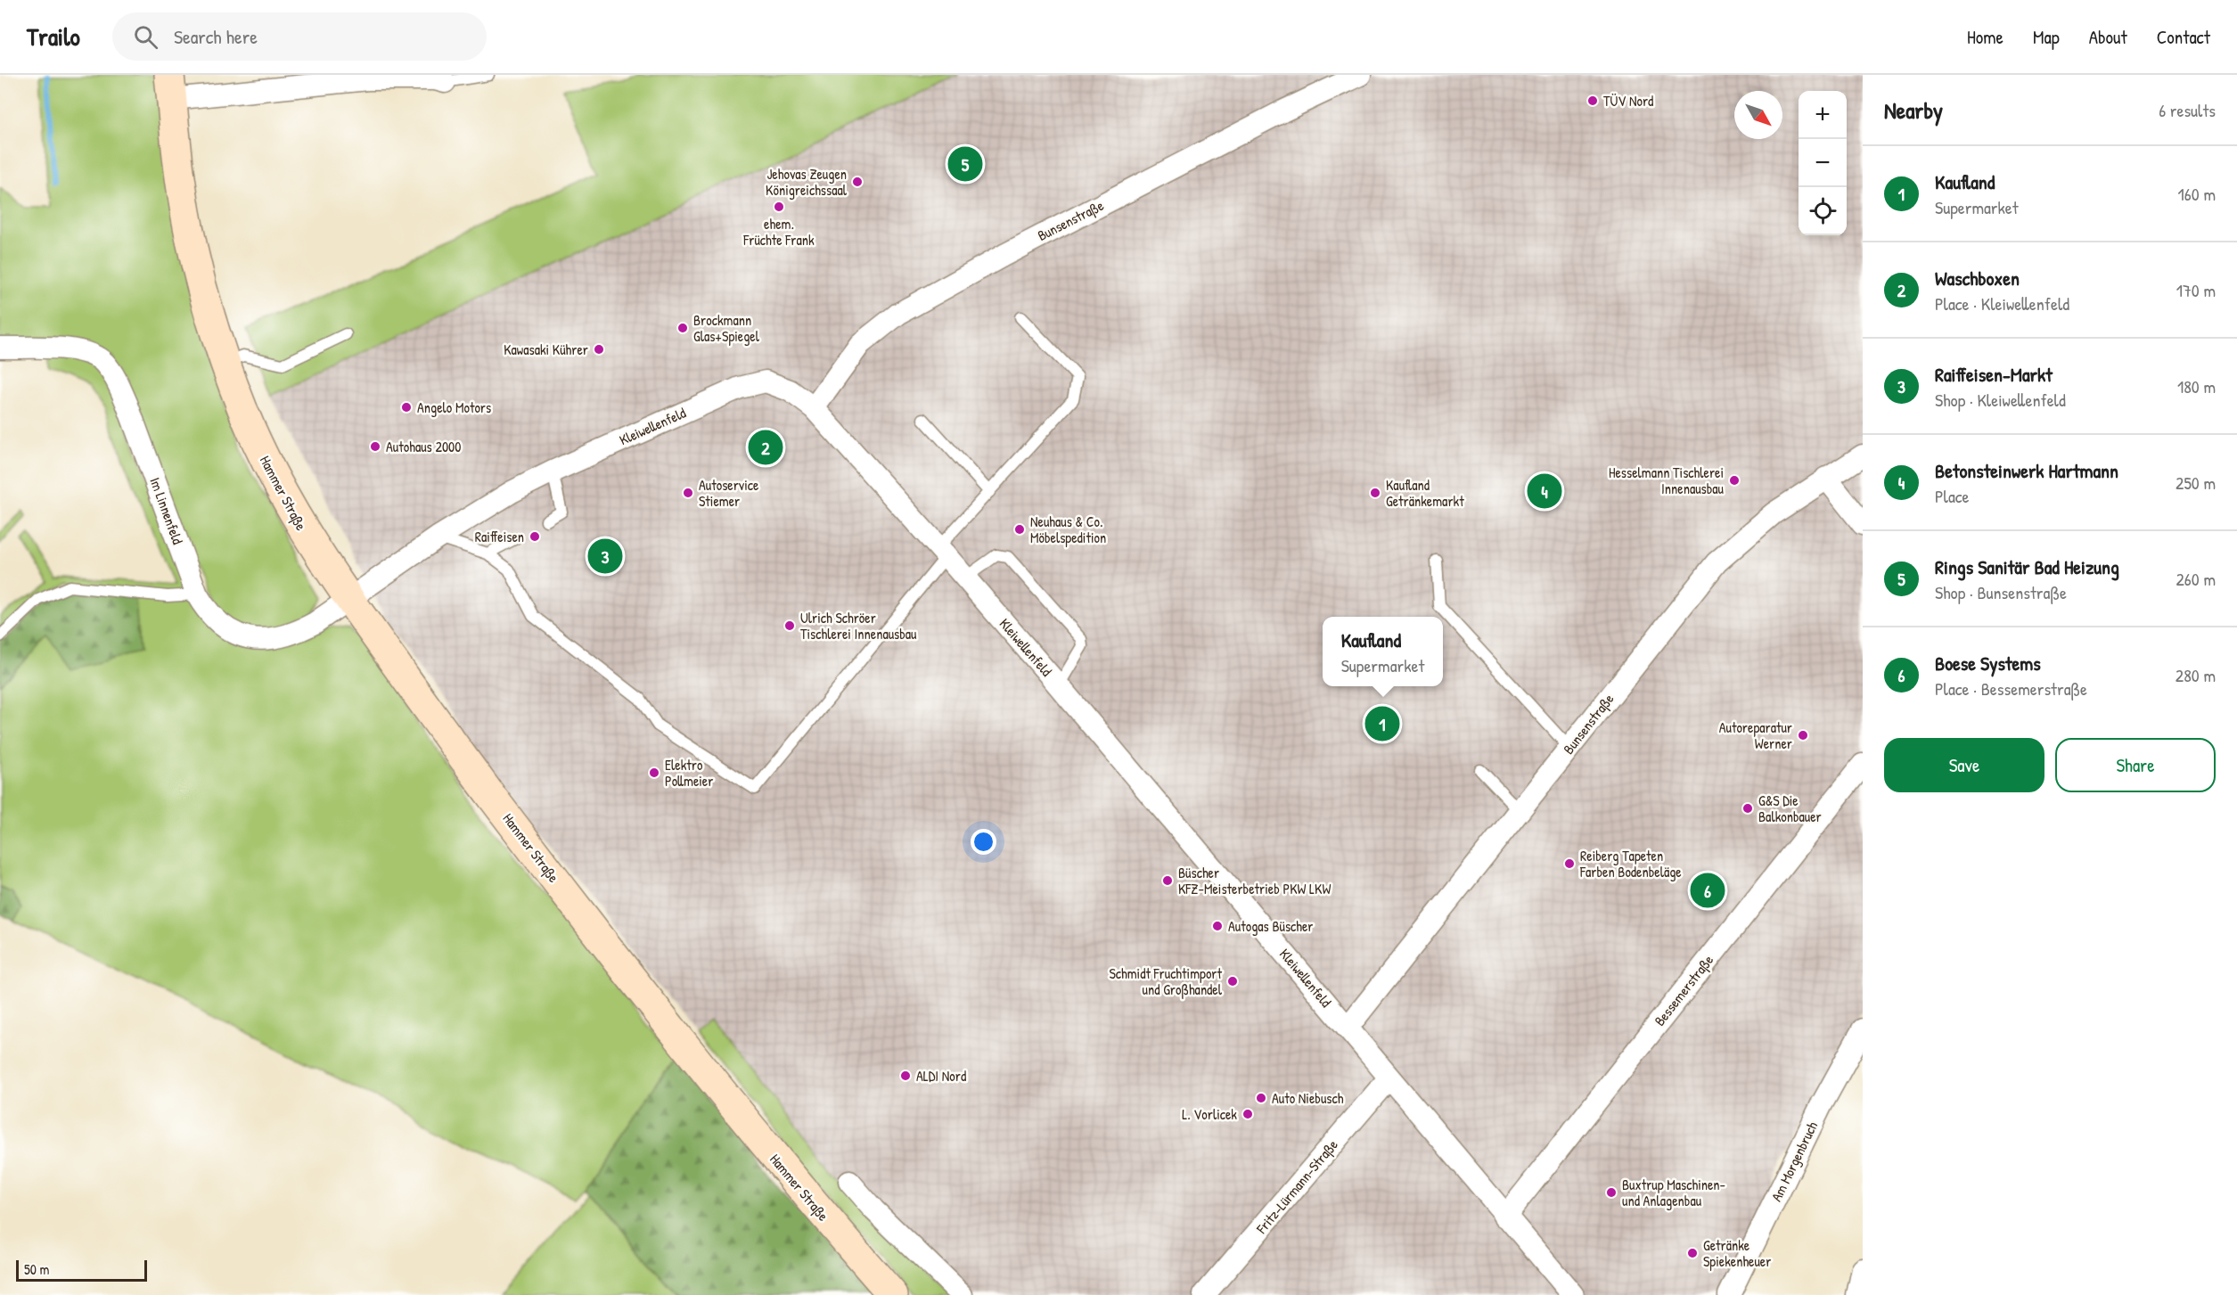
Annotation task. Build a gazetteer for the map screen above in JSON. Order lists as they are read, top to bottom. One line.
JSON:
{"streets":{"main road":["Hammer Straße"],"street":["Bunsenstraße","Kleiwellenfeld","Im Linnenfeld","Bessemerstraße","Am Morgenbruch","Fritz-Lürmann-Straße"]},"crossings":[["Bunsenstraße","Kleiwellenfeld"],["Kleiwellenfeld","Hammer Straße"],["Kleiwellenfeld","Im Linnenfeld"],["Kleiwellenfeld","Bessemerstraße"],["Kleiwellenfeld","Fritz-Lürmann-Straße"],["Hammer Straße","Im Linnenfeld"]],"places":["TÜV Nord","Jehovas Zeugen Königreichssaal","ehem. Früchte Frank","Brockmann Glas+Spiegel","Kawasaki Kührer","Angelo Motors","Autohaus 2000","Hesselmann Tischlerei Innenausbau","Autoservice Stiemer","Kaufland Getränkemarkt","Neuhaus & Co. Möbelspedition","Raiffeisen","Ulrich Schröer Tischlerei Innenausbau","Autoreparatur Werner","Elektro Pollmeier","G&S Die Balkonbauer","Reiberg Tapeten Farben Bodenbeläge","Büscher KFZ-Meisterbetrieb PKW LKW","Autogas Büscher","Schmidt Fruchtimport und Großhandel","ALDI Nord","Auto Niebusch","L. Vorlicek","Buxtrup Maschinen- und Anlagenbau","Getränke Spiekenheuer"],"scale_bar":"50 m","north":"bottom right","page":{"header":"Trailo","search":"Search here","nav":["Home","Map","About","Contact"],"heading":["Nearby","6 results"],"map_buttons":["+","−"],"pins":["5","2","4","3","1","6"],"list":[{"mark":"1","name":"Kaufland","note":"Supermarket","value":"160 m"},{"mark":"2","name":"Waschboxen","note":"Place · Kleiwellenfeld","value":"170 m"},{"mark":"3","name":"Raiffeisen-Markt","note":"Shop · Kleiwellenfeld","value":"180 m"},{"mark":"4","name":"Betonsteinwerk Hartmann","note":"Place","value":"250 m"},{"mark":"5","name":"Rings Sanitär Bad Heizung","note":"Shop · Bunsenstraße","value":"260 m"},{"mark":"6","name":"Boese Systems","note":"Place · Bessemerstraße","value":"280 m"}],"popup":["Kaufland","Supermarket"],"buttons":["Save","Share"],"scale":"50 m"}}
